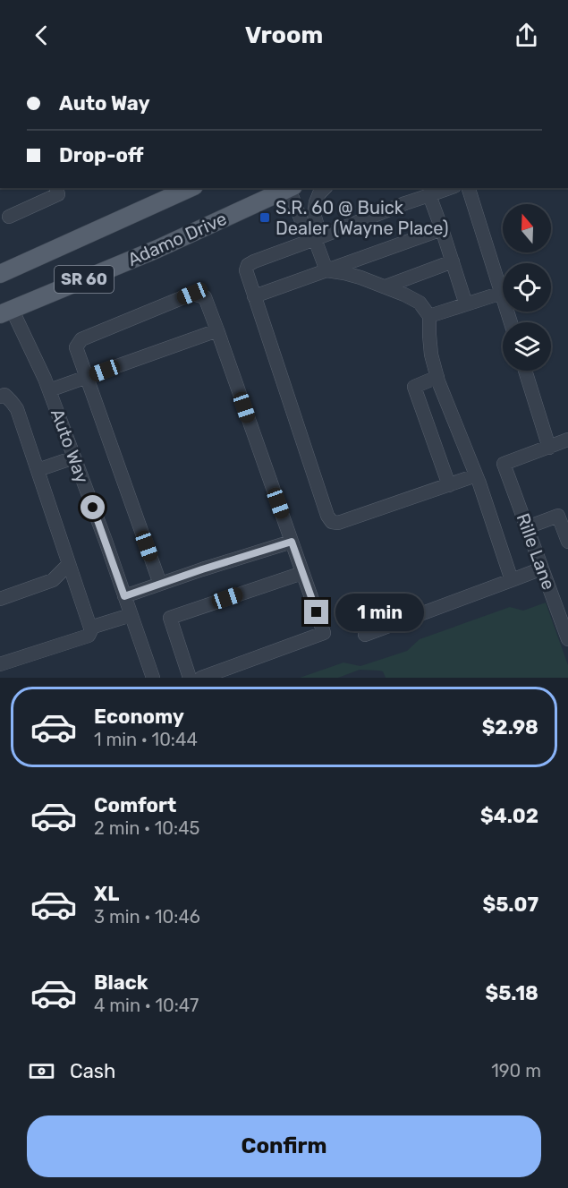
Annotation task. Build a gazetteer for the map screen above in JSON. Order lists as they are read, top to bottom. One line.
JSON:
{"streets":{"main road":["Adamo Drive","SR 60"],"street":["Auto Way","Rille Lane"]},"crossings":[["Adamo Drive","Auto Way"]],"places":{"transit":["S.R. 60 @ Buick Dealer (Wayne Place)"]},"north":"top","page":{"header":"Vroom","banner":["Auto Way","Drop-off"],"bubble":"1 min","list":[{"name":"Economy","note":"1 min · 10:44","value":"$2.98"},{"name":"Comfort","note":"2 min · 10:45","value":"$4.02"},{"name":"XL","note":"3 min · 10:46","value":"$5.07"},{"name":"Black","note":"4 min · 10:47","value":"$5.18"}],"pay":["Cash","190 m"],"buttons":"Confirm"}}
